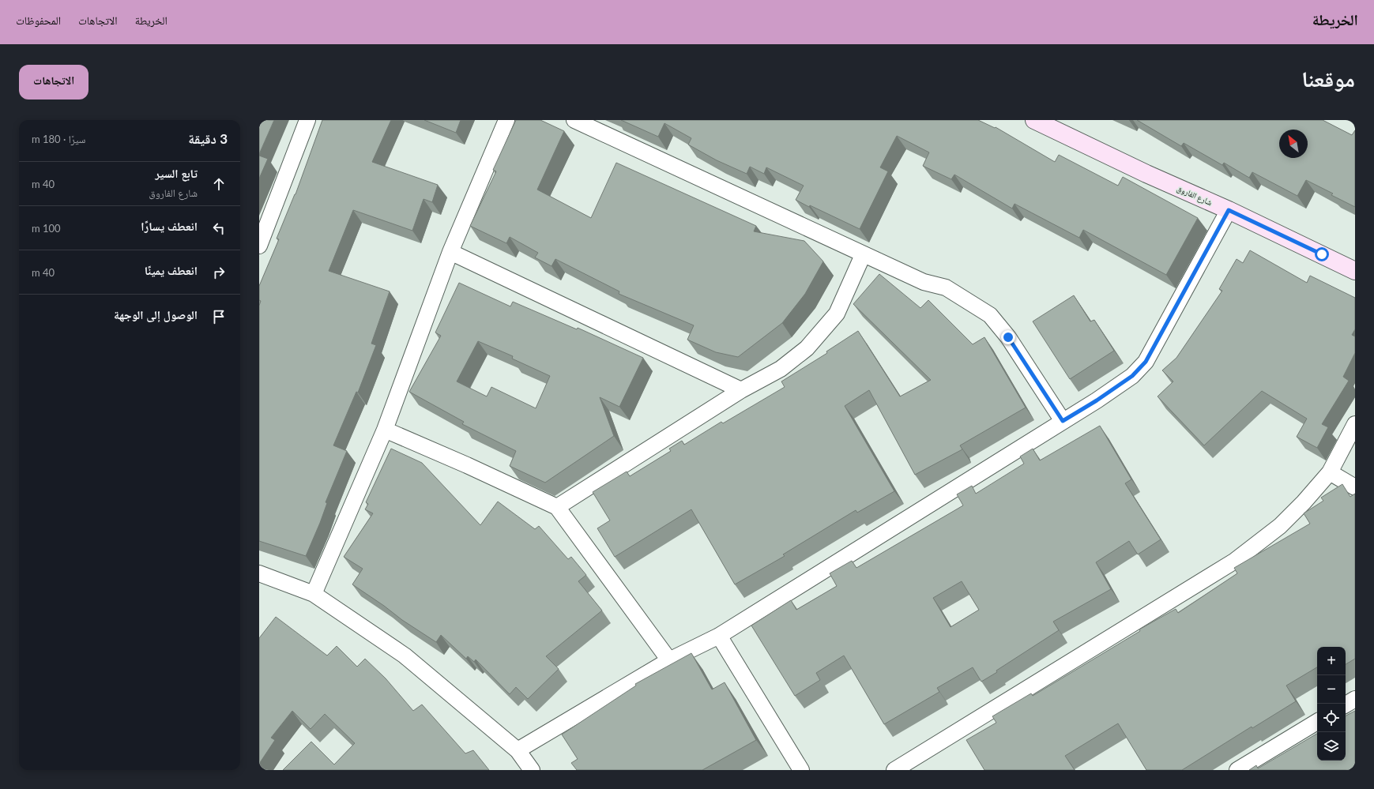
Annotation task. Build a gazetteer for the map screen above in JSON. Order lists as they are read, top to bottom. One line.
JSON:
{"streets":{"main road":["شارع الفاروق"]},"north":"top left","page":{"header":"الخريطة","nav":["الخريطة","الاتجاهات","المحفوظات"],"title":"موقعنا","buttons":"الاتجاهات","heading":["3 دقيقة","سيرًا · 180 m"],"list":[["تابع السير","شارع الفاروق","40 m"],["انعطف يسارًا","100 m"],["انعطف يمينًا","40 m"],"الوصول إلى الوجهة"],"map_buttons":["+","−"]}}
